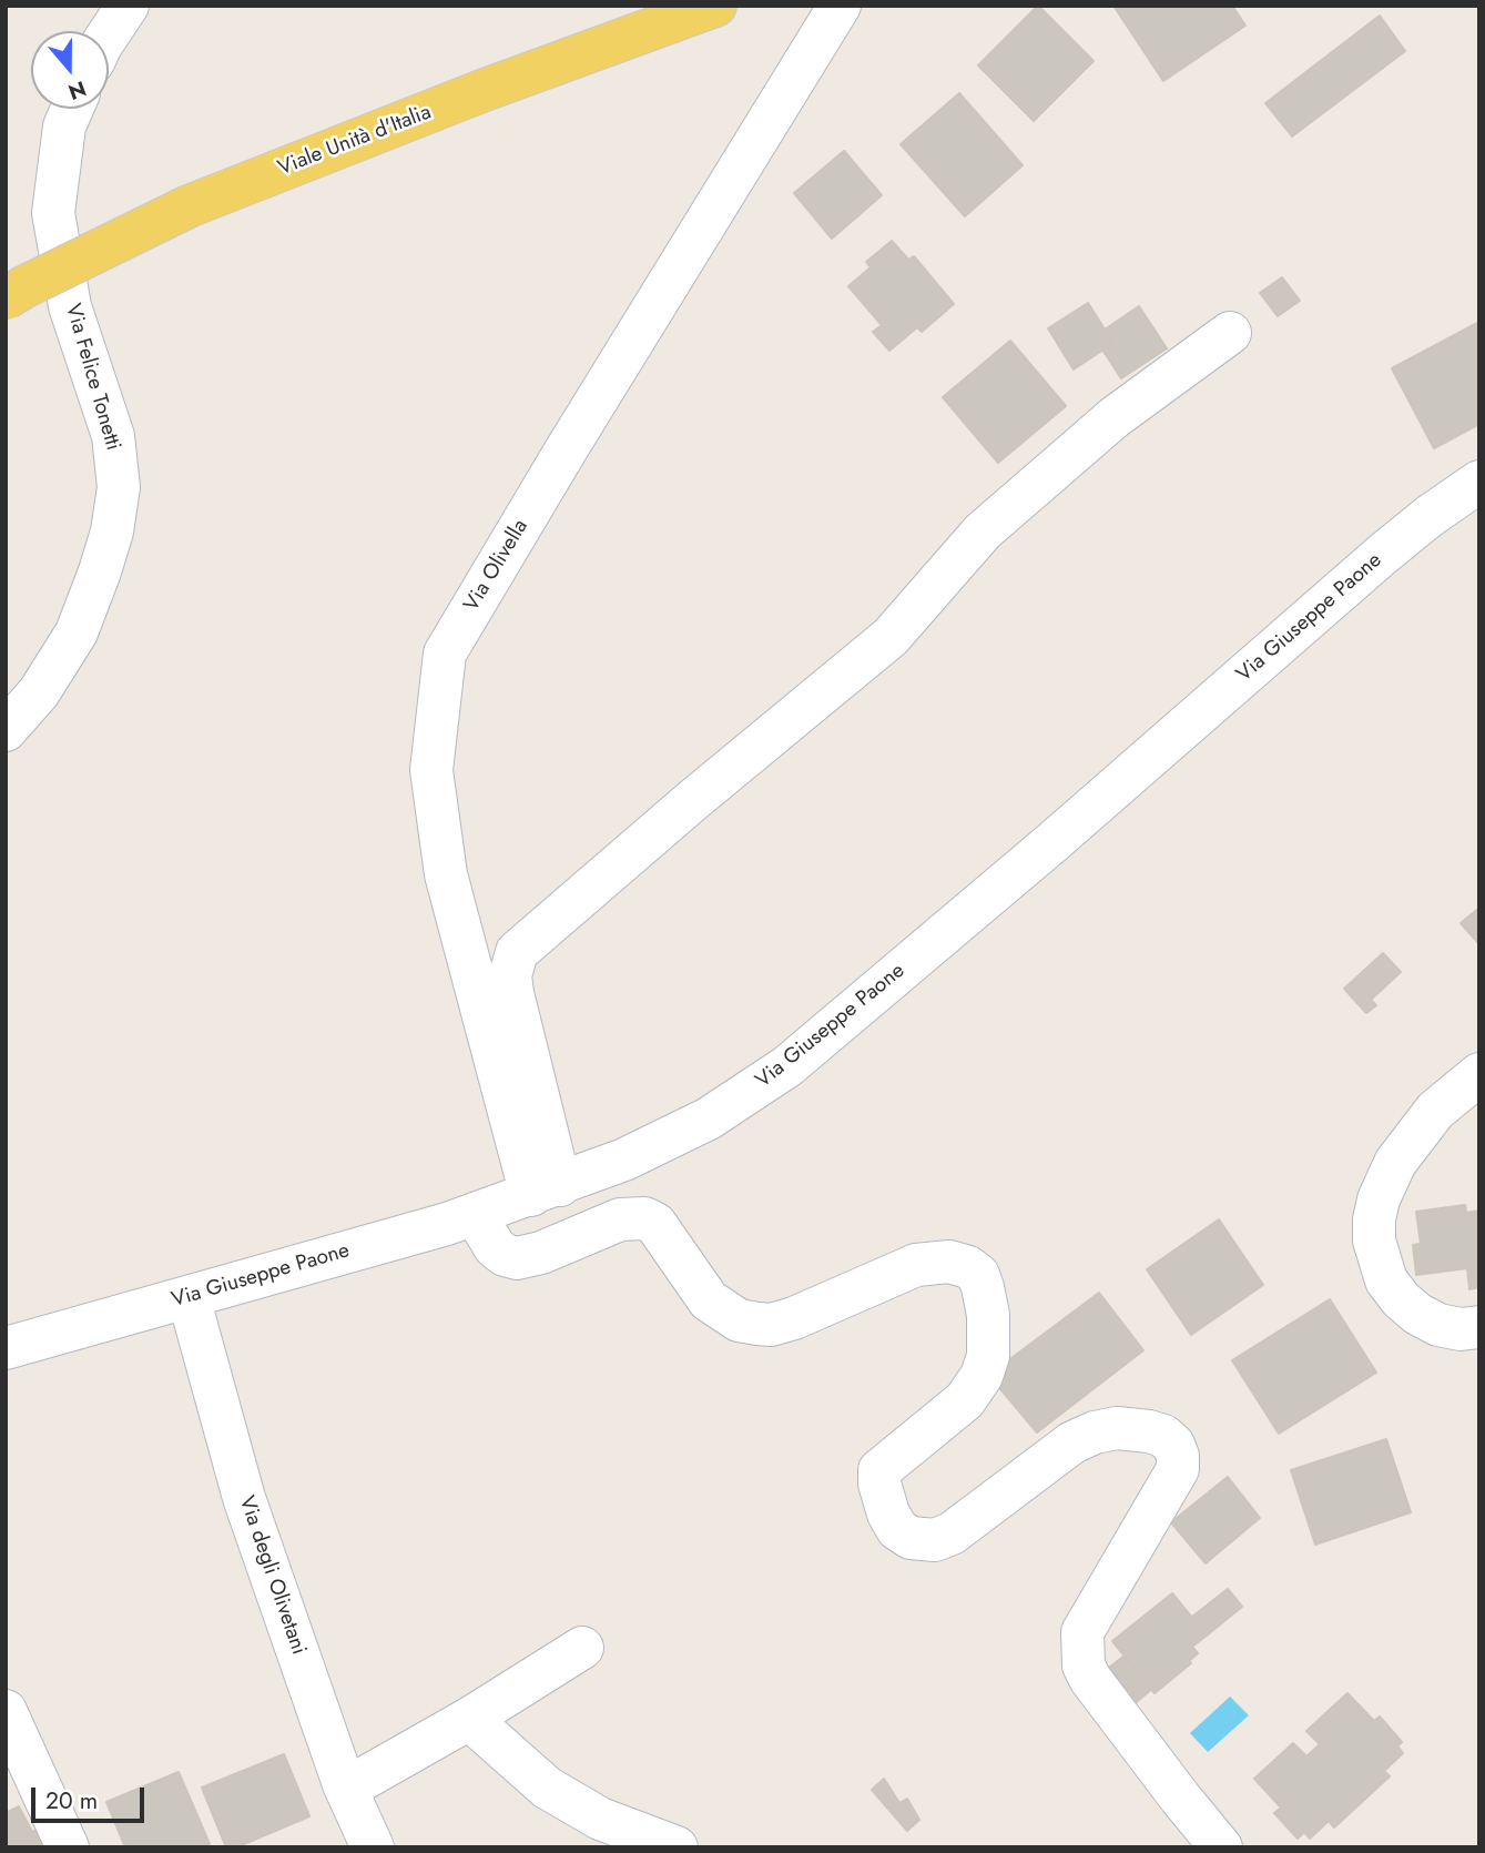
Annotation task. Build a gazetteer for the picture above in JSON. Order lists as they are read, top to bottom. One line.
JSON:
{"streets":{"main road":["Viale Unità d'Italia"],"street":["Via Felice Tonetti","Via Olivella","Via Giuseppe Paone","Via degli Olivetani"]},"crossings":[["Via Olivella","Via Giuseppe Paone"],["Via Giuseppe Paone","Via degli Olivetani"]],"scale_bar":"20 m","north":"bottom"}
